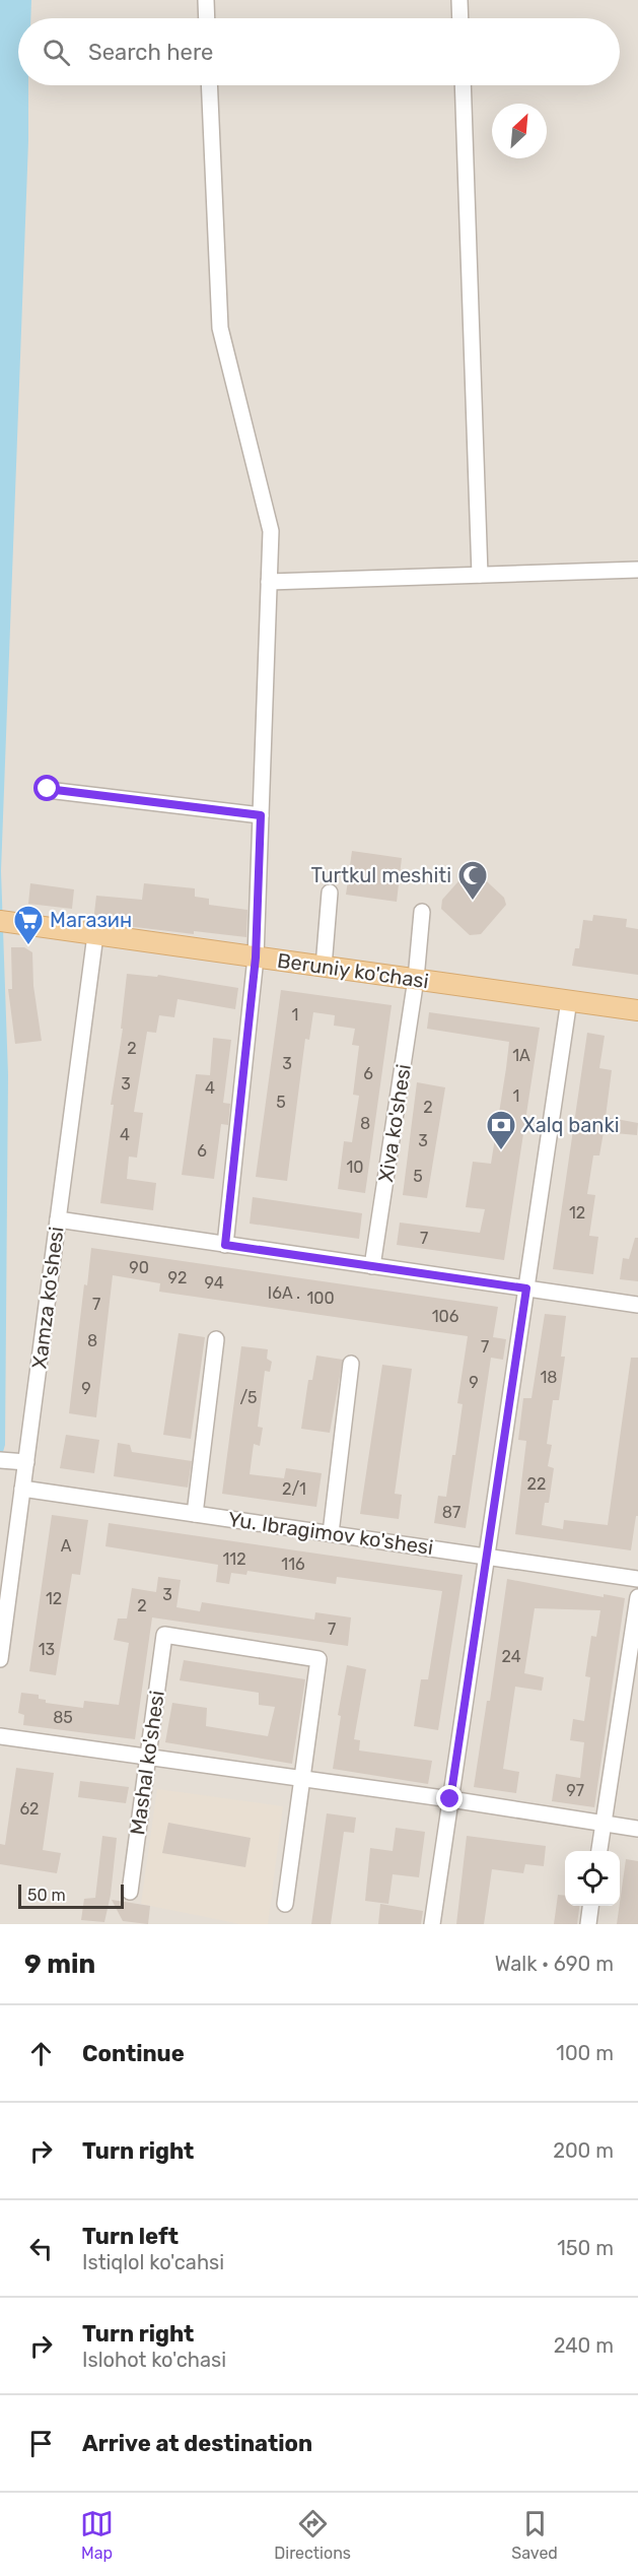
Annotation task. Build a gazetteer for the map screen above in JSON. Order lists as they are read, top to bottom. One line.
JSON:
{"streets":{"main road":["Beruniy ko'chasi"],"street":["Xiva ko'shesi","Xamza ko'shesi","Yu. Ibragimov ko'shesi","Mashal ko'shesi"]},"crossings":[["Beruniy ko'chasi","Xiva ko'shesi"],["Beruniy ko'chasi","Xamza ko'shesi"],["Xamza ko'shesi","Yu. Ibragimov ko'shesi"]],"places":{"mosque":["Turtkul meshiti"],"supermarket":["Магазин"],"bank":["Xalq banki"]},"house_numbers":["1","2","1A","3","6","3","4","1","5","2","8","4","3","6","10","5","12","7","90","92","94","I6A .","100","7","106","8","7","18","9","9","/5","22","2/1","87","A","112","116","3","12","2","7","13","24","85","97","62"],"scale_bar":"50 m","north":"top right","page":{"search":"Search here","scale":"50 m","heading":["9 min","Walk · 690 m"],"list":[["Continue","100 m"],["Turn right","200 m"],["Turn left","Istiqlol ko'cahsi","150 m"],["Turn right","Islohot ko'chasi","240 m"],"Arrive at destination"],"nav":["Map","Directions","Saved"]}}
